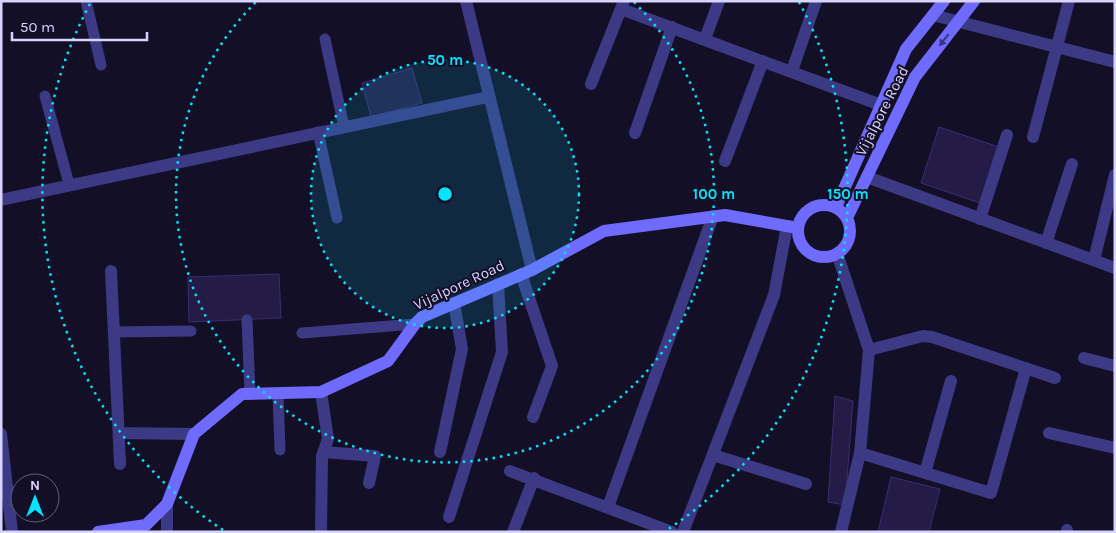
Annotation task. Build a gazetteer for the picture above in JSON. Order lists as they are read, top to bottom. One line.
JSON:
{"streets":{"main road":["Vijalpore Road"]},"scale_bar":"50 m","north":"top","rings":["50 m","100 m","150 m"]}
